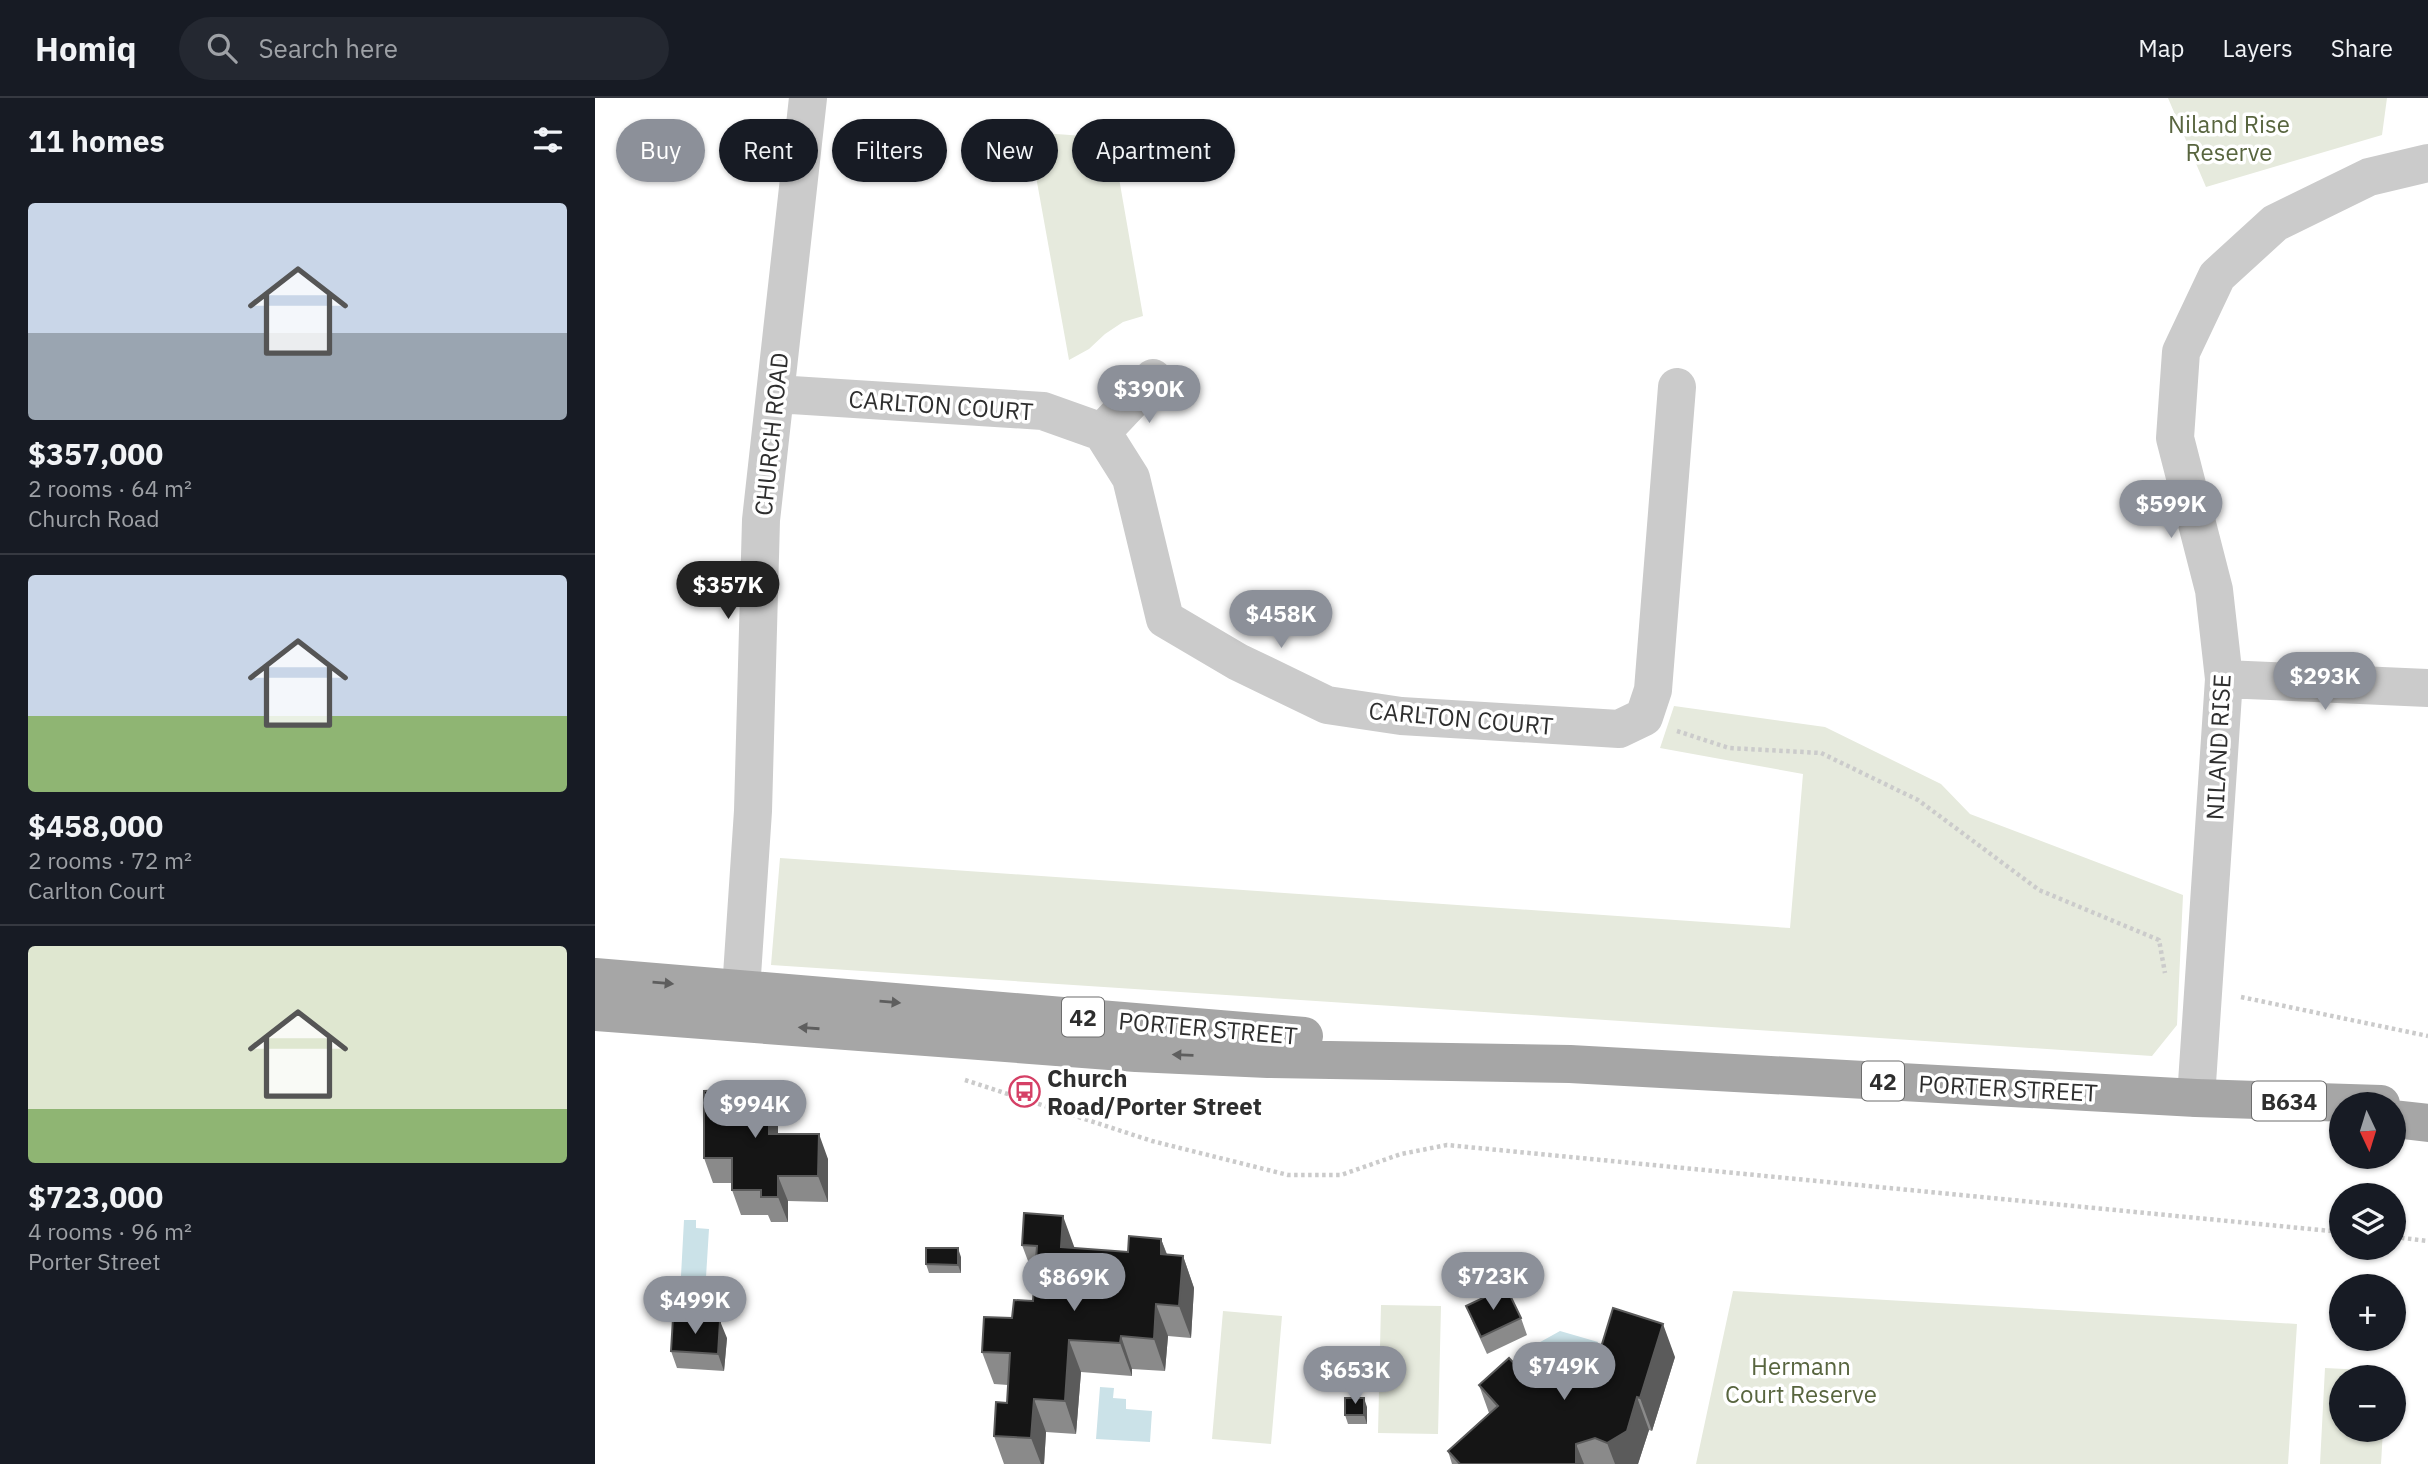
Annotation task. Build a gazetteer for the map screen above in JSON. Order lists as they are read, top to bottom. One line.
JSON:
{"streets":{"main road":["42","PORTER STREET","B634"],"street":["CARLTON COURT","CHURCH ROAD","NILAND RISE"]},"crossings":[["CARLTON COURT","CHURCH ROAD"],["CHURCH ROAD","PORTER STREET"],["NILAND RISE","PORTER STREET"]],"parks":["Niland Rise Reserve","Hermann Court Reserve"],"places":{"bus stop":["Church Road/Porter Street"]},"north":"bottom","page":{"header":"Homiq","search":"Search here","nav":["Map","Layers","Share"],"heading":"11 homes","chip":["Buy","Rent","Filters","New","Apartment"],"list":[{"name":"$357,000","note":"2 rooms · 64 m² · Church Road"},{"name":"$458,000","note":"2 rooms · 72 m² · Carlton Court"},{"name":"$723,000","note":"4 rooms · 96 m² · Porter Street"}],"price":["$390K","$599K","$357K","$458K","$293K","$994K","$723K","$869K","$499K","$749K","$653K"],"map_buttons":["+","−"]}}
